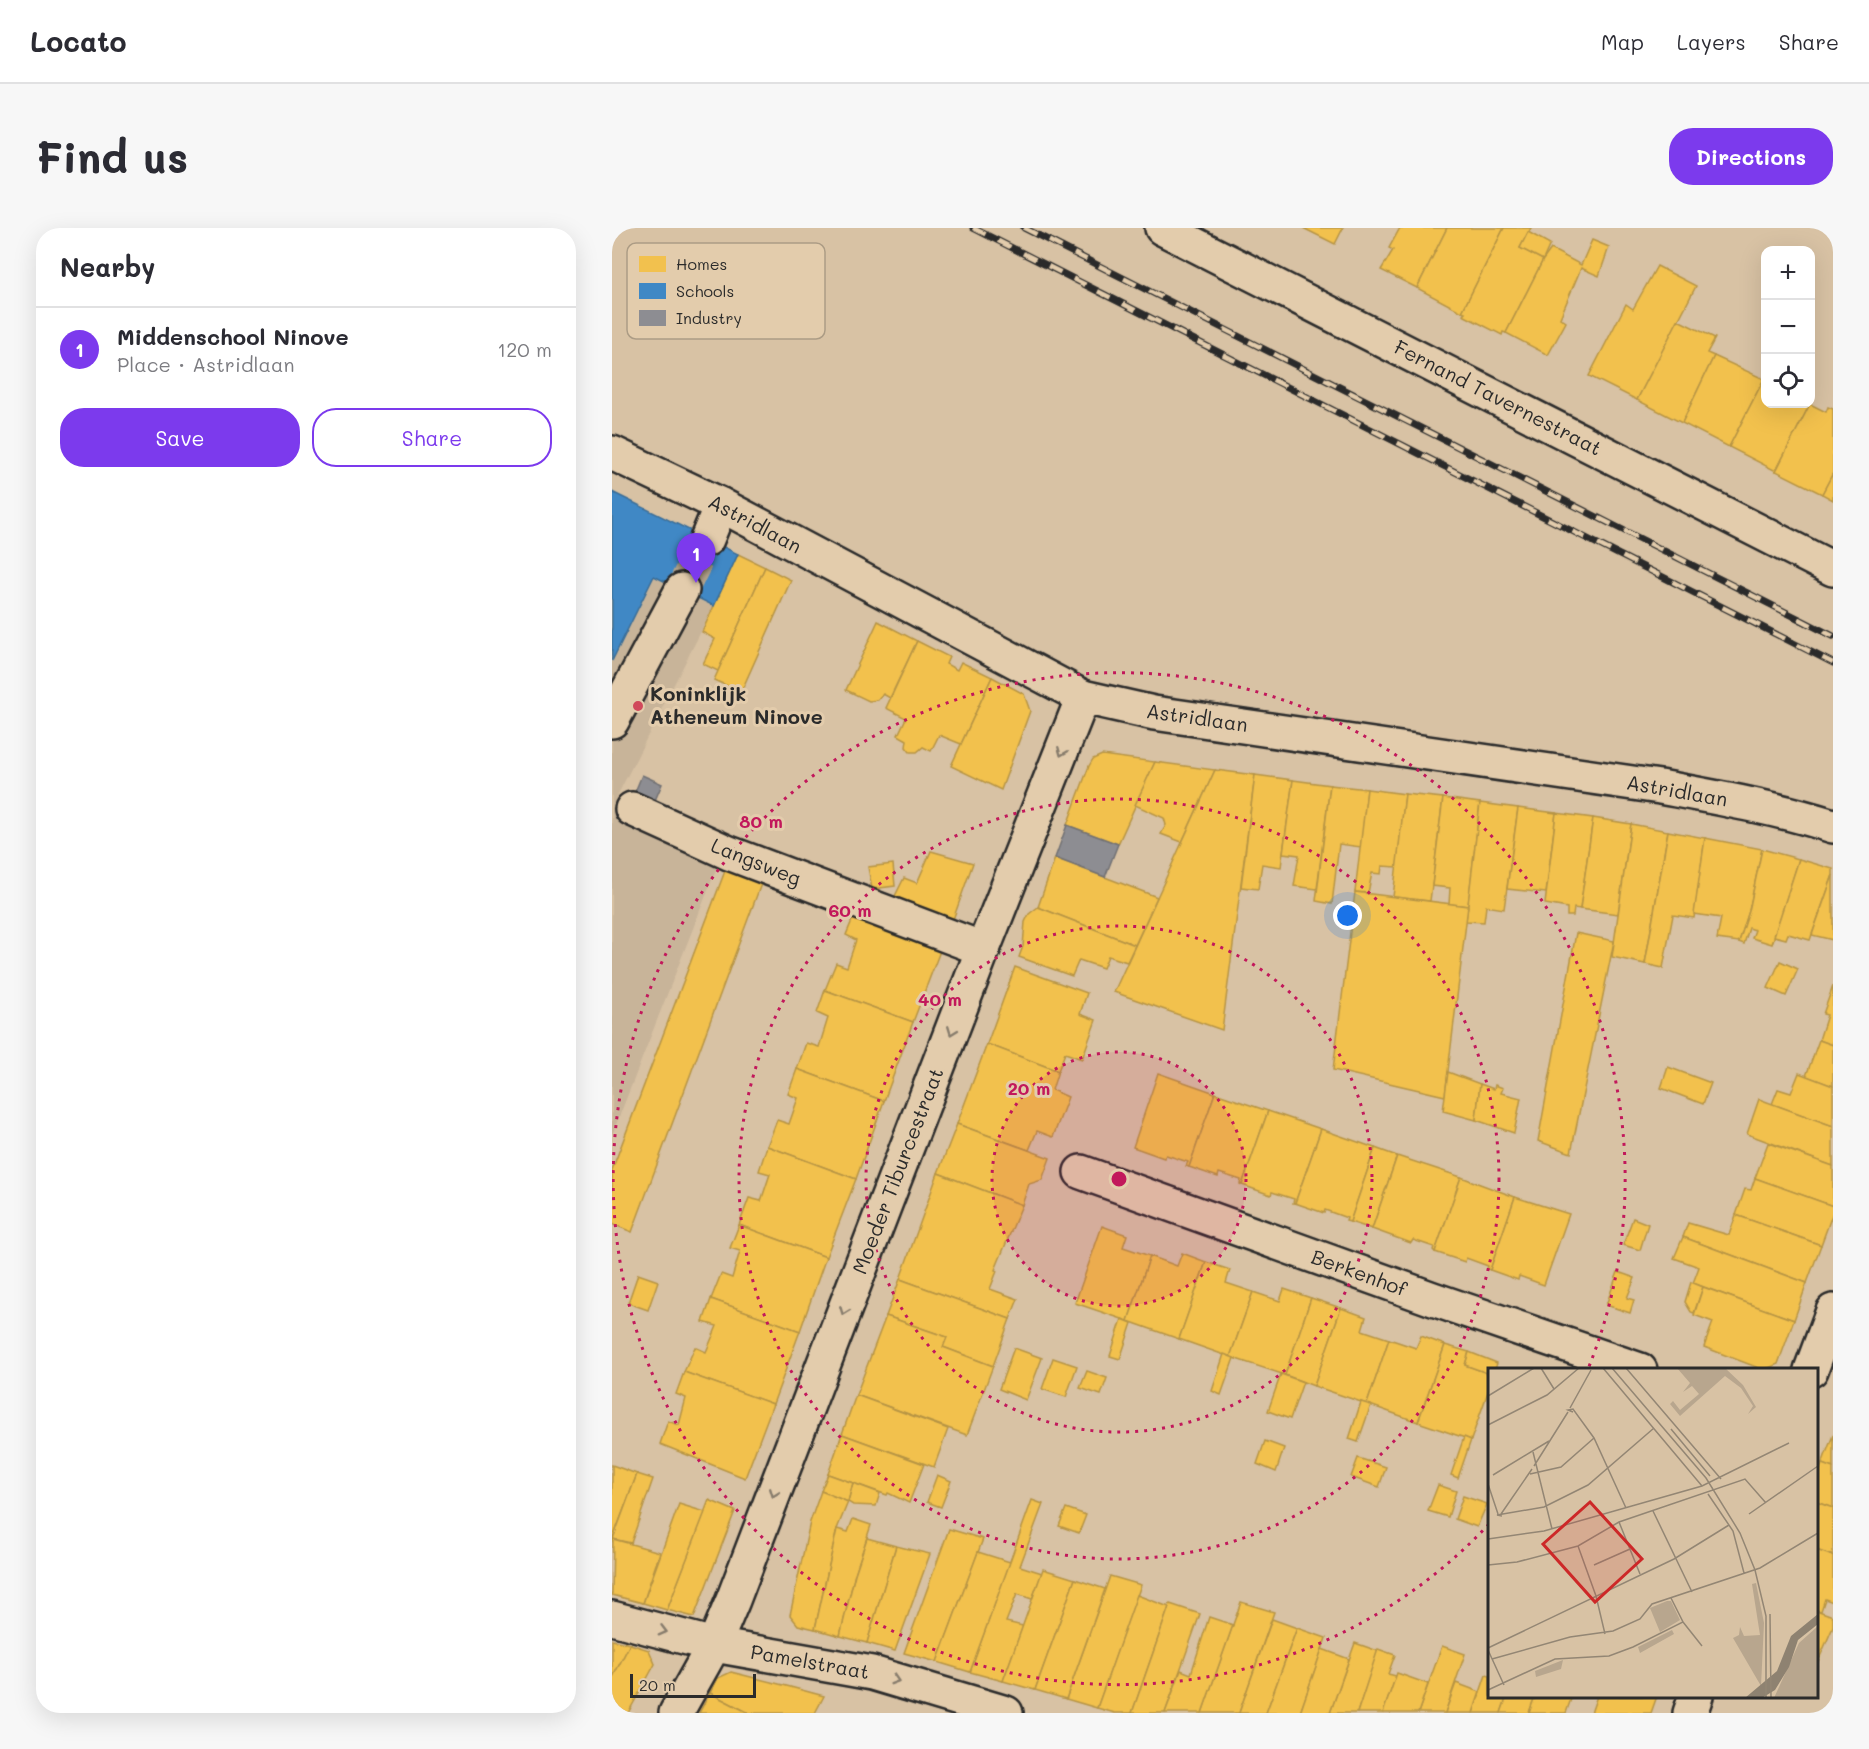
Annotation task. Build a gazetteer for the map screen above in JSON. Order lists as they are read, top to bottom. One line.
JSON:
{"streets":{"street":["Fernand Tavernestraat","Astridlaan","Langsweg","Moeder Tiburcestraat","Berkenhof","Pamelstraat"]},"crossings":[["Astridlaan","Moeder Tiburcestraat"],["Langsweg","Moeder Tiburcestraat"],["Moeder Tiburcestraat","Pamelstraat"]],"one_way":["Moeder Tiburcestraat","Pamelstraat"],"places":["Koninklijk Atheneum Ninove"],"legend":["Homes","Schools","Industry"],"scale_bar":"20 m","page":{"header":"Locato","nav":["Map","Layers","Share"],"buttons":["Directions",["Save","Share"]],"title":"Find us","heading":"Nearby","map_buttons":["+","−"],"list":[{"mark":"1","name":"Middenschool Ninove","note":"Place · Astridlaan","value":"120 m"}],"pins":"1","scale":"20 m"},"rings":["80 m","60 m","40 m","20 m"]}
